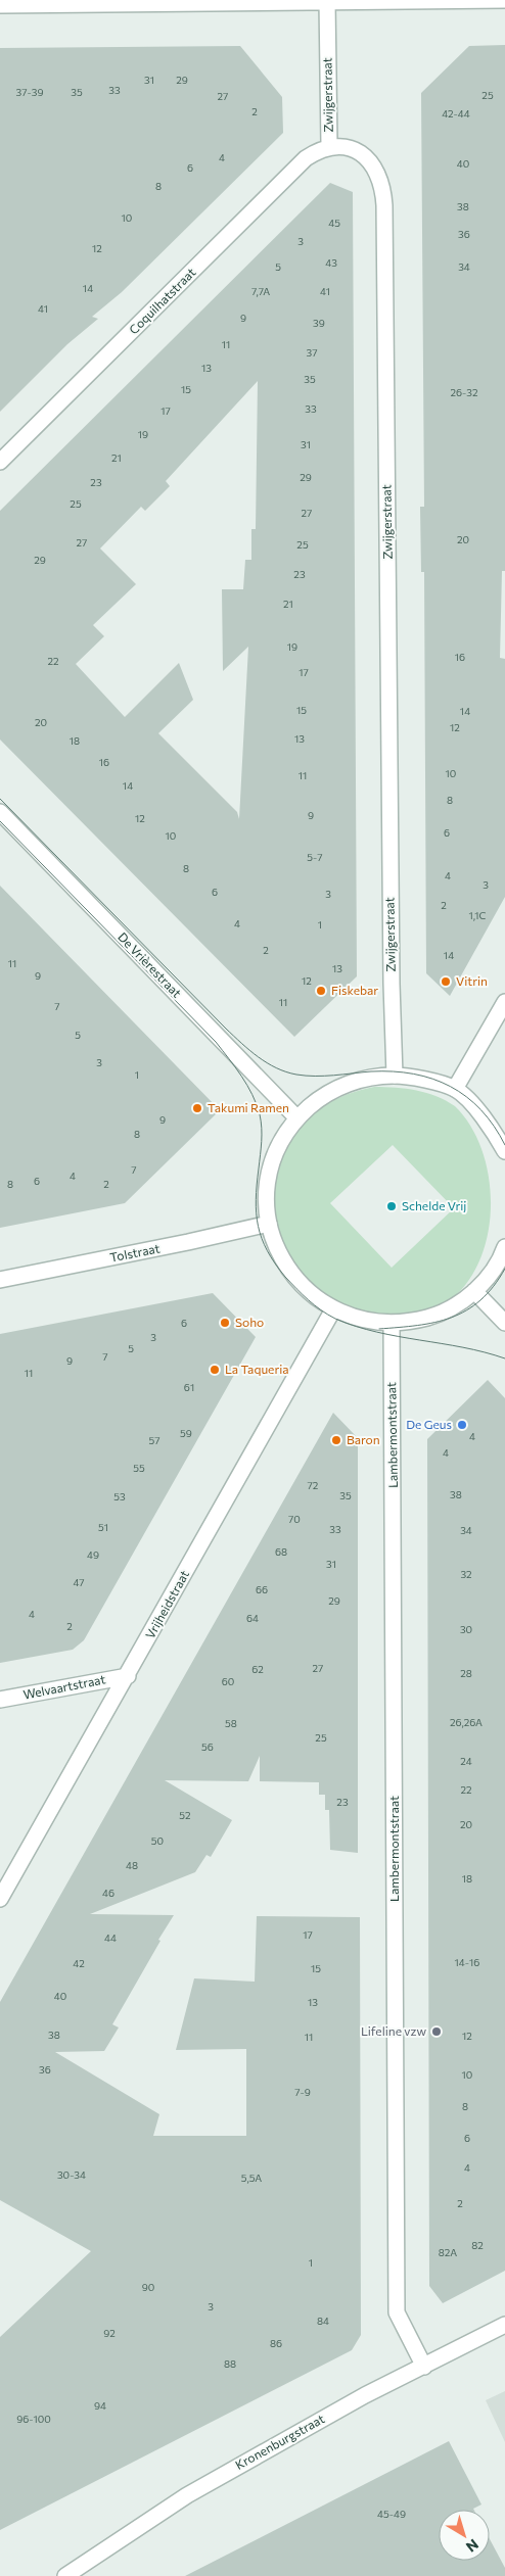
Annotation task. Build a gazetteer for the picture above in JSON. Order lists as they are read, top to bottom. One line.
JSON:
{"streets":{"street":["Zwijgerstraat","Coquilhatstraat","De Vrièrestraat","Tolstraat","Lambermontstraat","Vrijheidstraat","Welvaartstraat","Kronenburgstraat"]},"crossings":[["Zwijgerstraat","Coquilhatstraat"],["Lambermontstraat","Kronenburgstraat"],["Vrijheidstraat","Welvaartstraat"]],"places":["Vitrin","Fiskebar","Takumi Ramen","Schelde Vrij","Soho","La Taqueria","De Geus","Baron","Lifeline vzw"],"house_numbers":["31","29","33","37-39","35","25","27","2","42-44","4","40","6","8","38","10","45","36","3","12","43","5","34","14","7,7A","41","41","9","39","11","37","13","35","15","26-32","33","17","19","31","21","29","23","25","27","20","27","25","29","23","21","19","16","22","17","15","14","20","12","13","18","16","10","11","14","8","9","12","6","10","5-7","8","4","3","6","3","2","1,1C","4","1","2","14","11","13","9","12","11","7","5","3","1","9","8","7","4","6","8","2","6","3","5","7","9","11","61","59","4","57","4","55","72","38","35","53","70","51","33","34","68","49","31","32","47","66","29","4","64","2","30","27","62","28","60","26,26A","58","25","56","24","22","23","52","20","50","48","18","46","17","44","14-16","42","15","40","13","38","12","11","36","10","7-9","8","6","4","30-34","5,5A","2","82","82A","1","90","3","84","92","86","88","94","96-100","45-49"],"north":"bottom right"}
